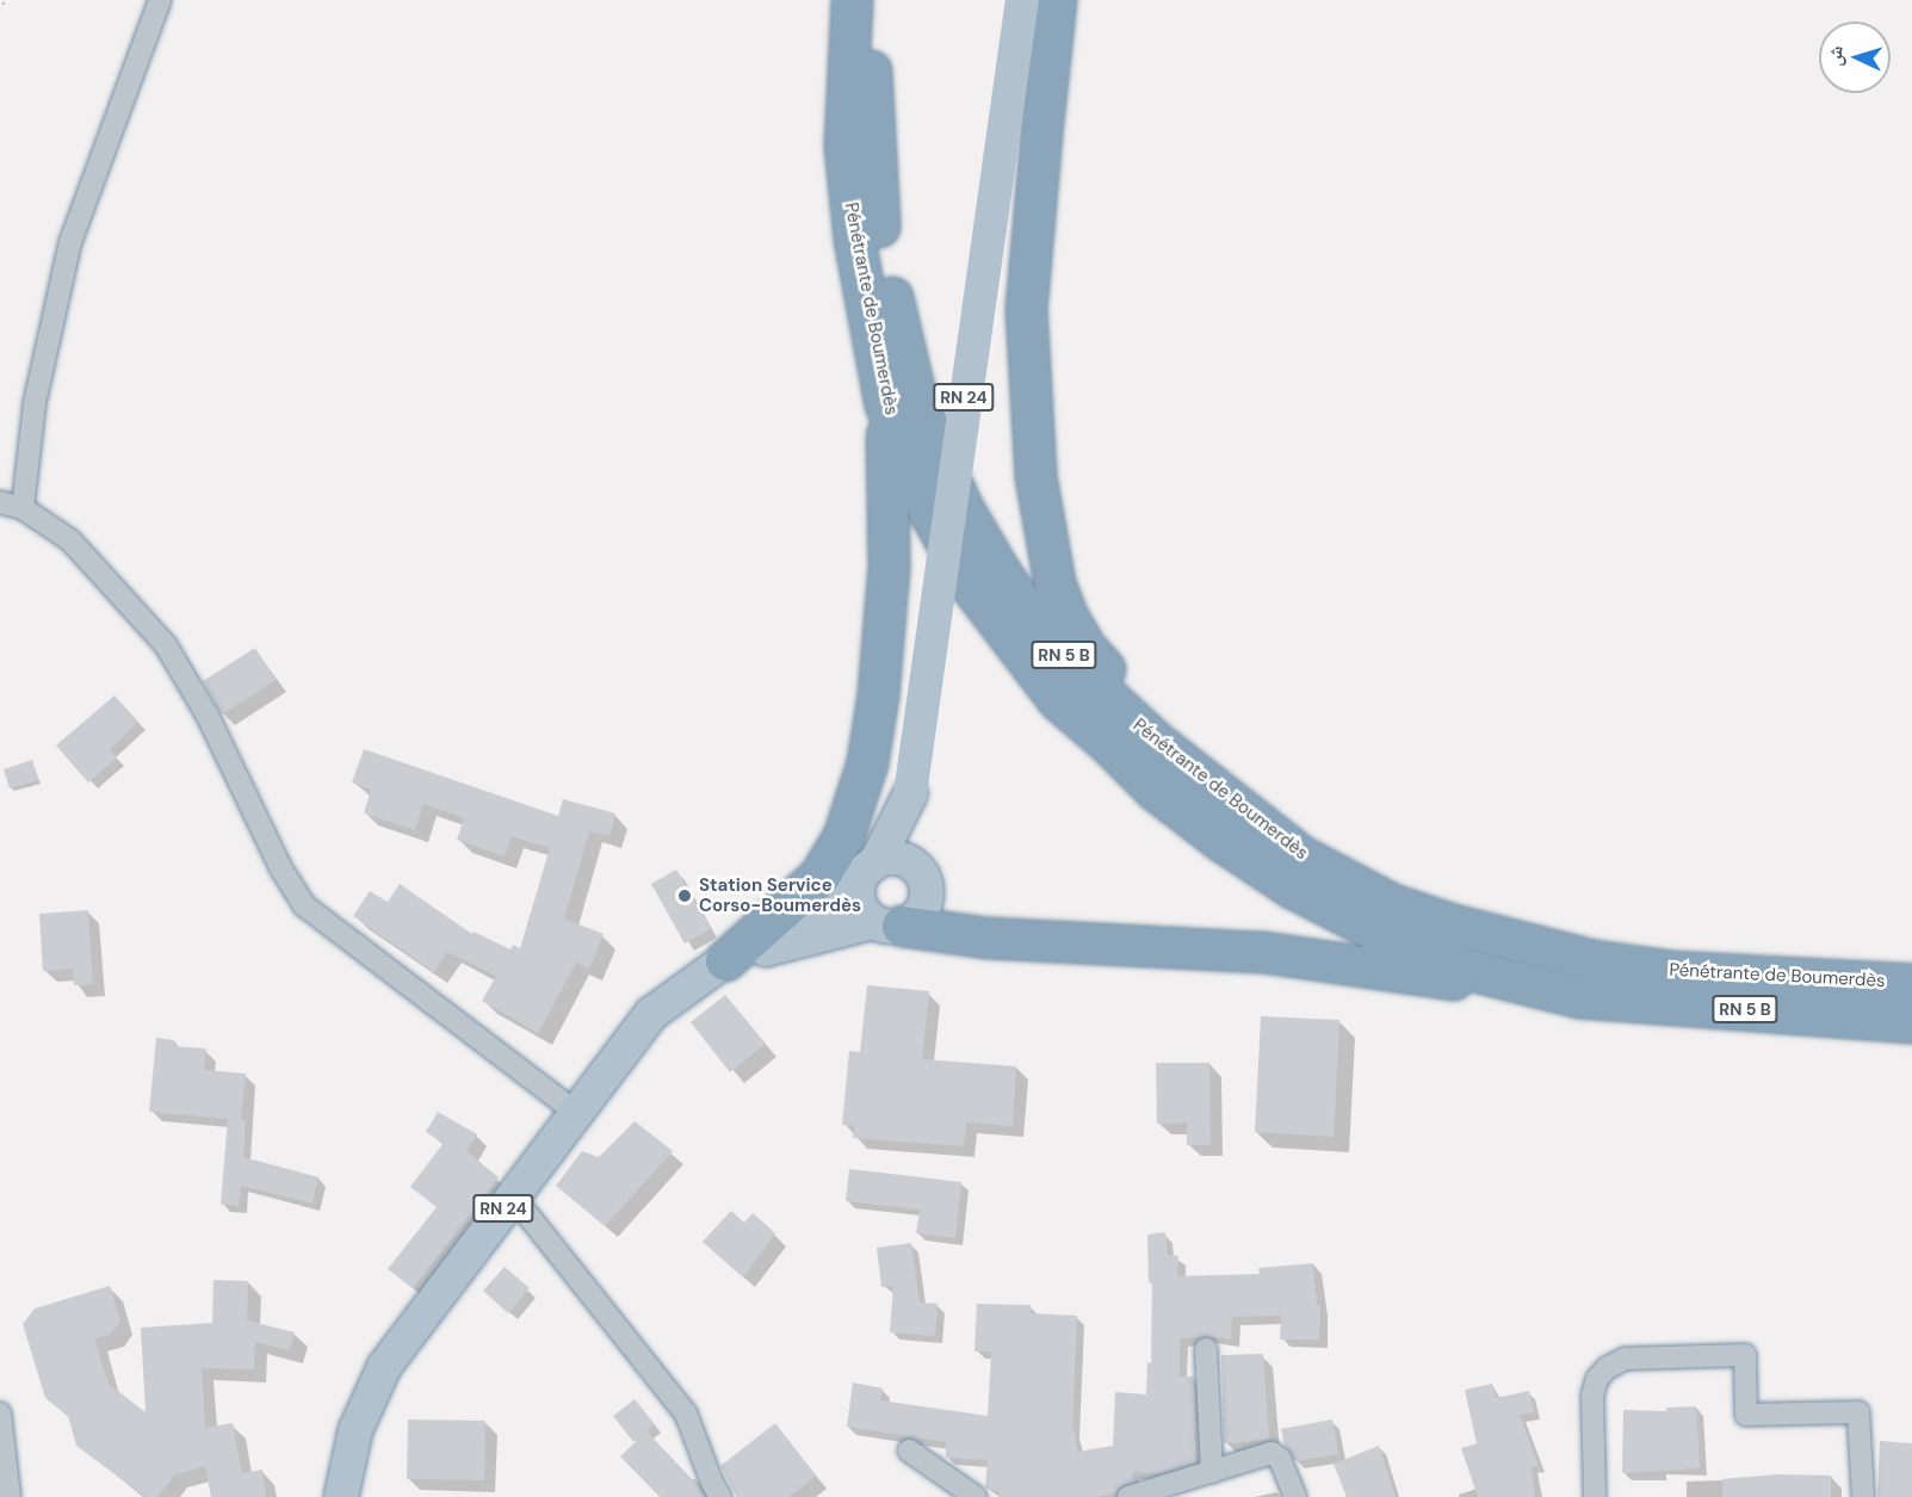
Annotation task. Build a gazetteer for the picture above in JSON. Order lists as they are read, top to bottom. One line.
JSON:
{"streets":{"highway":["Pénétrante de Boumerdès","RN 5 B"],"main road":["RN 24"]},"places":["Station Service Corso-Boumerdès"],"north":"left"}
